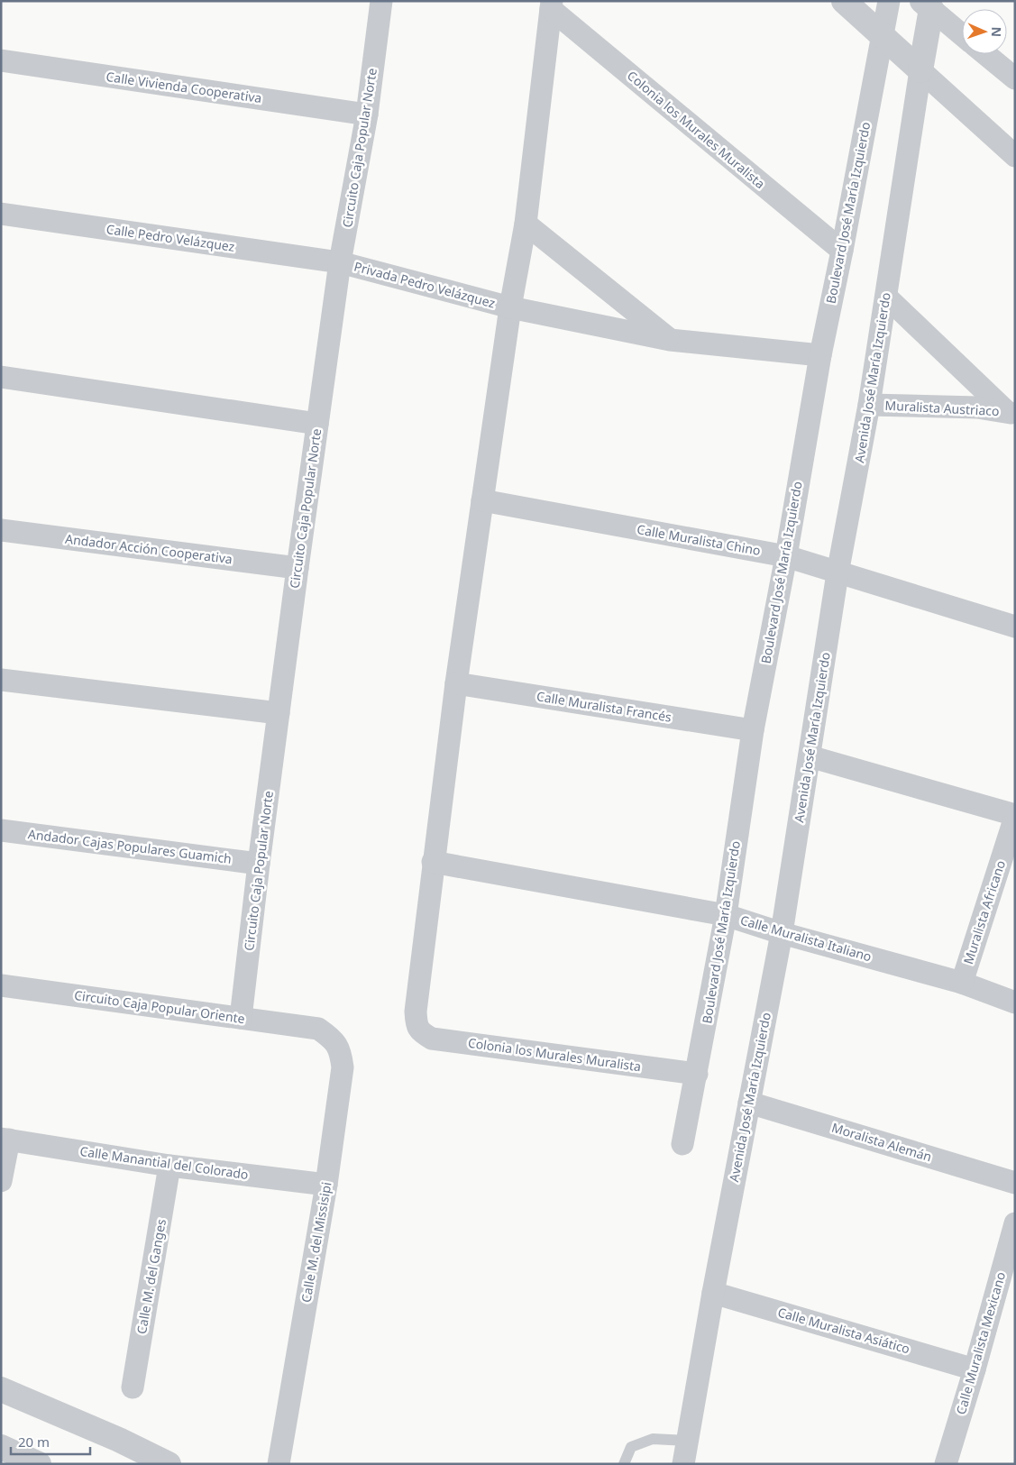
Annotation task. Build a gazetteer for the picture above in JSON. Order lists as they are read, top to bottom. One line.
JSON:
{"streets":{"street":["Calle Vivienda Cooperativa","Colonia los Murales Muralista","Circuito Caja Popular Norte","Boulevard José María Izquierdo","Calle Pedro Velázquez","Privada Pedro Velázquez","Avenida José María Izquierdo","Muralista Austriaco","Calle Muralista Chino","Andador Acción Cooperativa","Calle Muralista Francés","Andador Cajas Populares Guamich","Muralista Africano","Calle Muralista Italiano","Circuito Caja Popular Oriente","Moralista Alemán","Calle Manantial del Colorado","Calle M. del Missisipi","Calle M. del Ganges","Calle Muralista Asiático","Calle Muralista Mexicano"]},"crossings":[["Calle Vivienda Cooperativa","Circuito Caja Popular Norte"],["Colonia los Murales Muralista","Boulevard José María Izquierdo"],["Colonia los Murales Muralista","Calle Muralista Italiano"],["Circuito Caja Popular Norte","Calle Pedro Velázquez"],["Circuito Caja Popular Norte","Privada Pedro Velázquez"],["Circuito Caja Popular Norte","Andador Acción Cooperativa"],["Circuito Caja Popular Norte","Andador Cajas Populares Guamich"],["Circuito Caja Popular Norte","Circuito Caja Popular Oriente"],["Boulevard José María Izquierdo","Calle Muralista Chino"],["Boulevard José María Izquierdo","Calle Muralista Francés"],["Boulevard José María Izquierdo","Calle Muralista Italiano"],["Calle Pedro Velázquez","Privada Pedro Velázquez"],["Avenida José María Izquierdo","Muralista Austriaco"],["Avenida José María Izquierdo","Calle Muralista Chino"],["Avenida José María Izquierdo","Calle Muralista Italiano"],["Avenida José María Izquierdo","Moralista Alemán"],["Avenida José María Izquierdo","Calle Muralista Asiático"],["Muralista Africano","Calle Muralista Italiano"],["Circuito Caja Popular Oriente","Calle M. del Missisipi"],["Calle Manantial del Colorado","Calle M. del Missisipi"],["Calle Manantial del Colorado","Calle M. del Ganges"],["Calle Muralista Asiático","Calle Muralista Mexicano"]],"scale_bar":"20 m","north":"right"}
